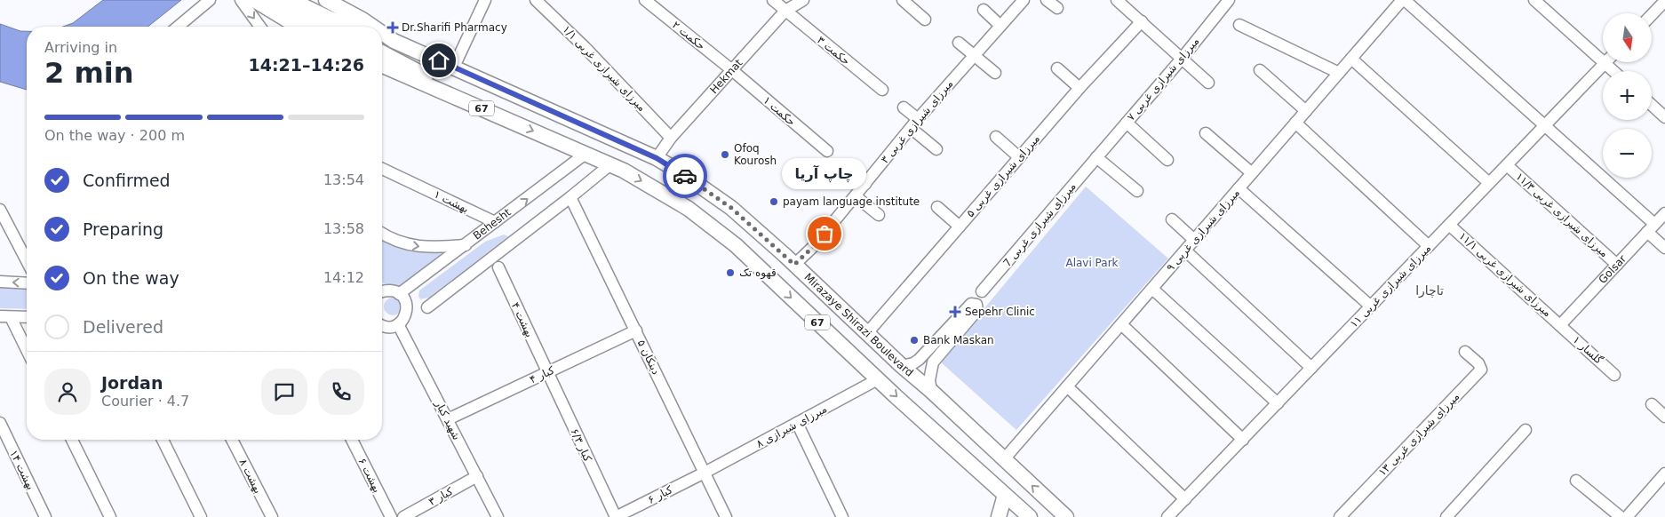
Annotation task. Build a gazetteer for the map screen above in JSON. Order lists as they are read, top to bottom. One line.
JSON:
{"streets":{"main road":["67","Mirazaye Shirazi Boulevard"],"street":["۲ حکمت","۳ حکمت","۱/۱ میرزای شیرازی غربی","Hekmat","۷ میرزای شیرازی غربی","۱ حکمت","۳ میرزای شیرازی غربی","۵ میرزای شیرازی غربی","۱ بهشت","میرزای شیرازی غربی ۱۱/۳","Behesht","میرزای شیرازی غربی 7","میرزای شیرازی غربی ۹","Golsar","میرزای شیرازی غربی ۱۱/۱","میرزای شیرازی غربی ۱۱","۴ بهشت","گلسار ۱","۵ دینکان","۴ کبار","شهید کبار","۸ میرزای شیرازی","۱۳ میرزای شیرازی غربی","۶/۳ کبار","۱۴ بهشت","۶ بهشت","۸ بهشت","۶ کبار","۳ کبار"]},"crossings":[["۲ حکمت","Hekmat"],["۲ حکمت","۱ حکمت"],["۳ حکمت","Hekmat"],["۱/۱ میرزای شیرازی غربی","Hekmat"],["Hekmat","۱ حکمت"],["Hekmat","Mirazaye Shirazi Boulevard"],["۷ میرزای شیرازی غربی","میرزای شیرازی غربی 7"],["67","Behesht"],["67","۸ میرزای شیرازی"],["۳ میرزای شیرازی غربی","Mirazaye Shirazi Boulevard"],["۵ میرزای شیرازی غربی","Mirazaye Shirazi Boulevard"],["۱ بهشت","Behesht"],["میرزای شیرازی غربی ۱۱/۳","Golsar"],["میرزای شیرازی غربی ۱۱/۳","میرزای شیرازی غربی ۱۱"],["میرزای شیرازی غربی ۹","Mirazaye Shirazi Boulevard"],["Golsar","میرزای شیرازی غربی ۱۱/۱"],["Golsar","گلسار ۱"],["میرزای شیرازی غربی ۱۱/۱","میرزای شیرازی غربی ۱۱"],["میرزای شیرازی غربی ۱۱/۱","گلسار ۱"],["۴ بهشت","۴ کبار"],["۴ بهشت","۶/۳ کبار"],["۵ دینکان","۴ کبار"],["۵ دینکان","۸ میرزای شیرازی"],["۵ دینکان","۶ کبار"],["۴ کبار","شهید کبار"],["۴ کبار","۶/۳ کبار"],["شهید کبار","۳ کبار"],["۸ میرزای شیرازی","۶ کبار"],["۶/۳ کبار","۶ کبار"]],"districts":["تاچارا"],"parks":["Alavi Park"],"places":{"health":["Dr.Sharifi Pharmacy","Sepehr Clinic"],"other":["Ofoq Kourosh","payam language institute","چاپ آریا","قهوه تک","Bank Maskan"]},"north":"bottom","page":{"map_buttons":["+","−"],"heading":["2 min","Arriving in","14:21–14:26"],"panel":["Jordan","Courier · 4.7"],"bar":"On the way · 200 m","list":[["Confirmed","13:54"],["Preparing","13:58"],["On the way","14:12"],"Delivered"],"bubble":"چاپ آریا"}}
